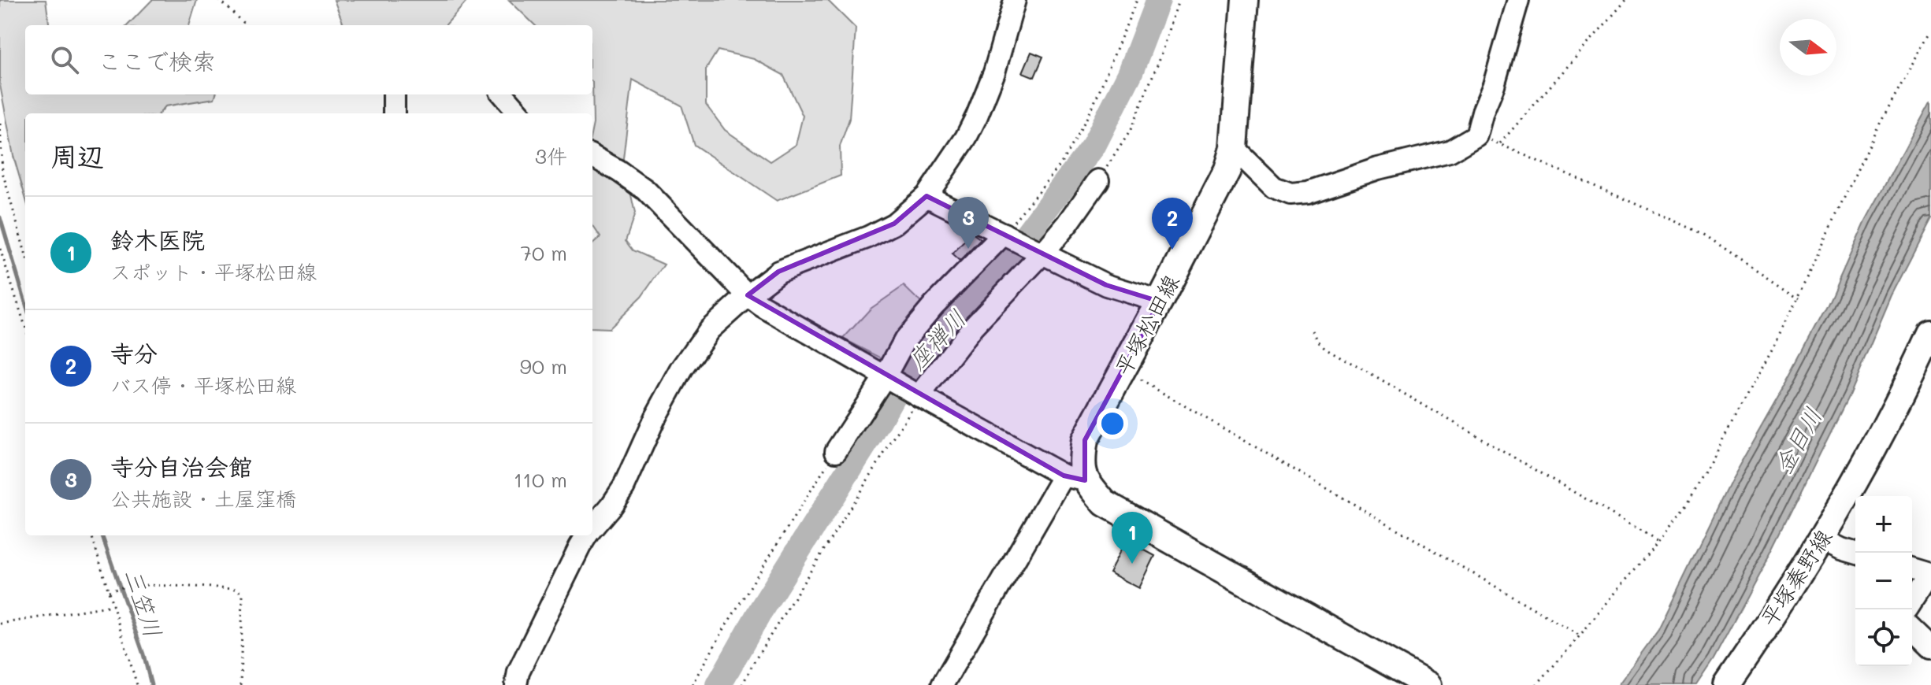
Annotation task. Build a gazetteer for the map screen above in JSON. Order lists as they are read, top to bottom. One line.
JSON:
{"streets":{"main road":["平塚松田線","平塚秦野線"]},"water":["座禅川","金目川","三笠川"],"north":"right","page":{"search":"ここで検索","heading":["周辺","3件"],"list":[{"mark":"1","name":"鈴木医院","note":"スポット · 平塚松田線","value":"70 m"},{"mark":"2","name":"寺分","note":"バス停 · 平塚松田線","value":"90 m"},{"mark":"3","name":"寺分自治会館","note":"公共施設 · 土屋窪橋","value":"110 m"}],"pins":["3","2","1"],"map_buttons":["+","−"]}}
